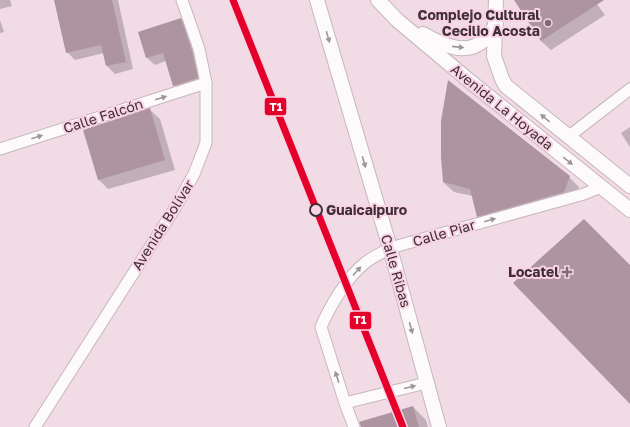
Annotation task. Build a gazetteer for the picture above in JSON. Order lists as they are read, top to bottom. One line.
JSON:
{"streets":{"street":["Avenida La Hoyada","Calle Falcón","Avenida Bolívar","Calle Piar","Calle Ribas"]},"crossings":[["Avenida La Hoyada","Calle Piar"],["Calle Falcón","Avenida Bolívar"],["Calle Piar","Calle Ribas"]],"one_way":["Calle Falcón","Calle Piar","Calle Ribas"],"places":{"other":["Complejo Cultural Cecilio Acosta","Guaicaipuro"],"health":["Locatel"]},"lines":["transit line T1"]}
